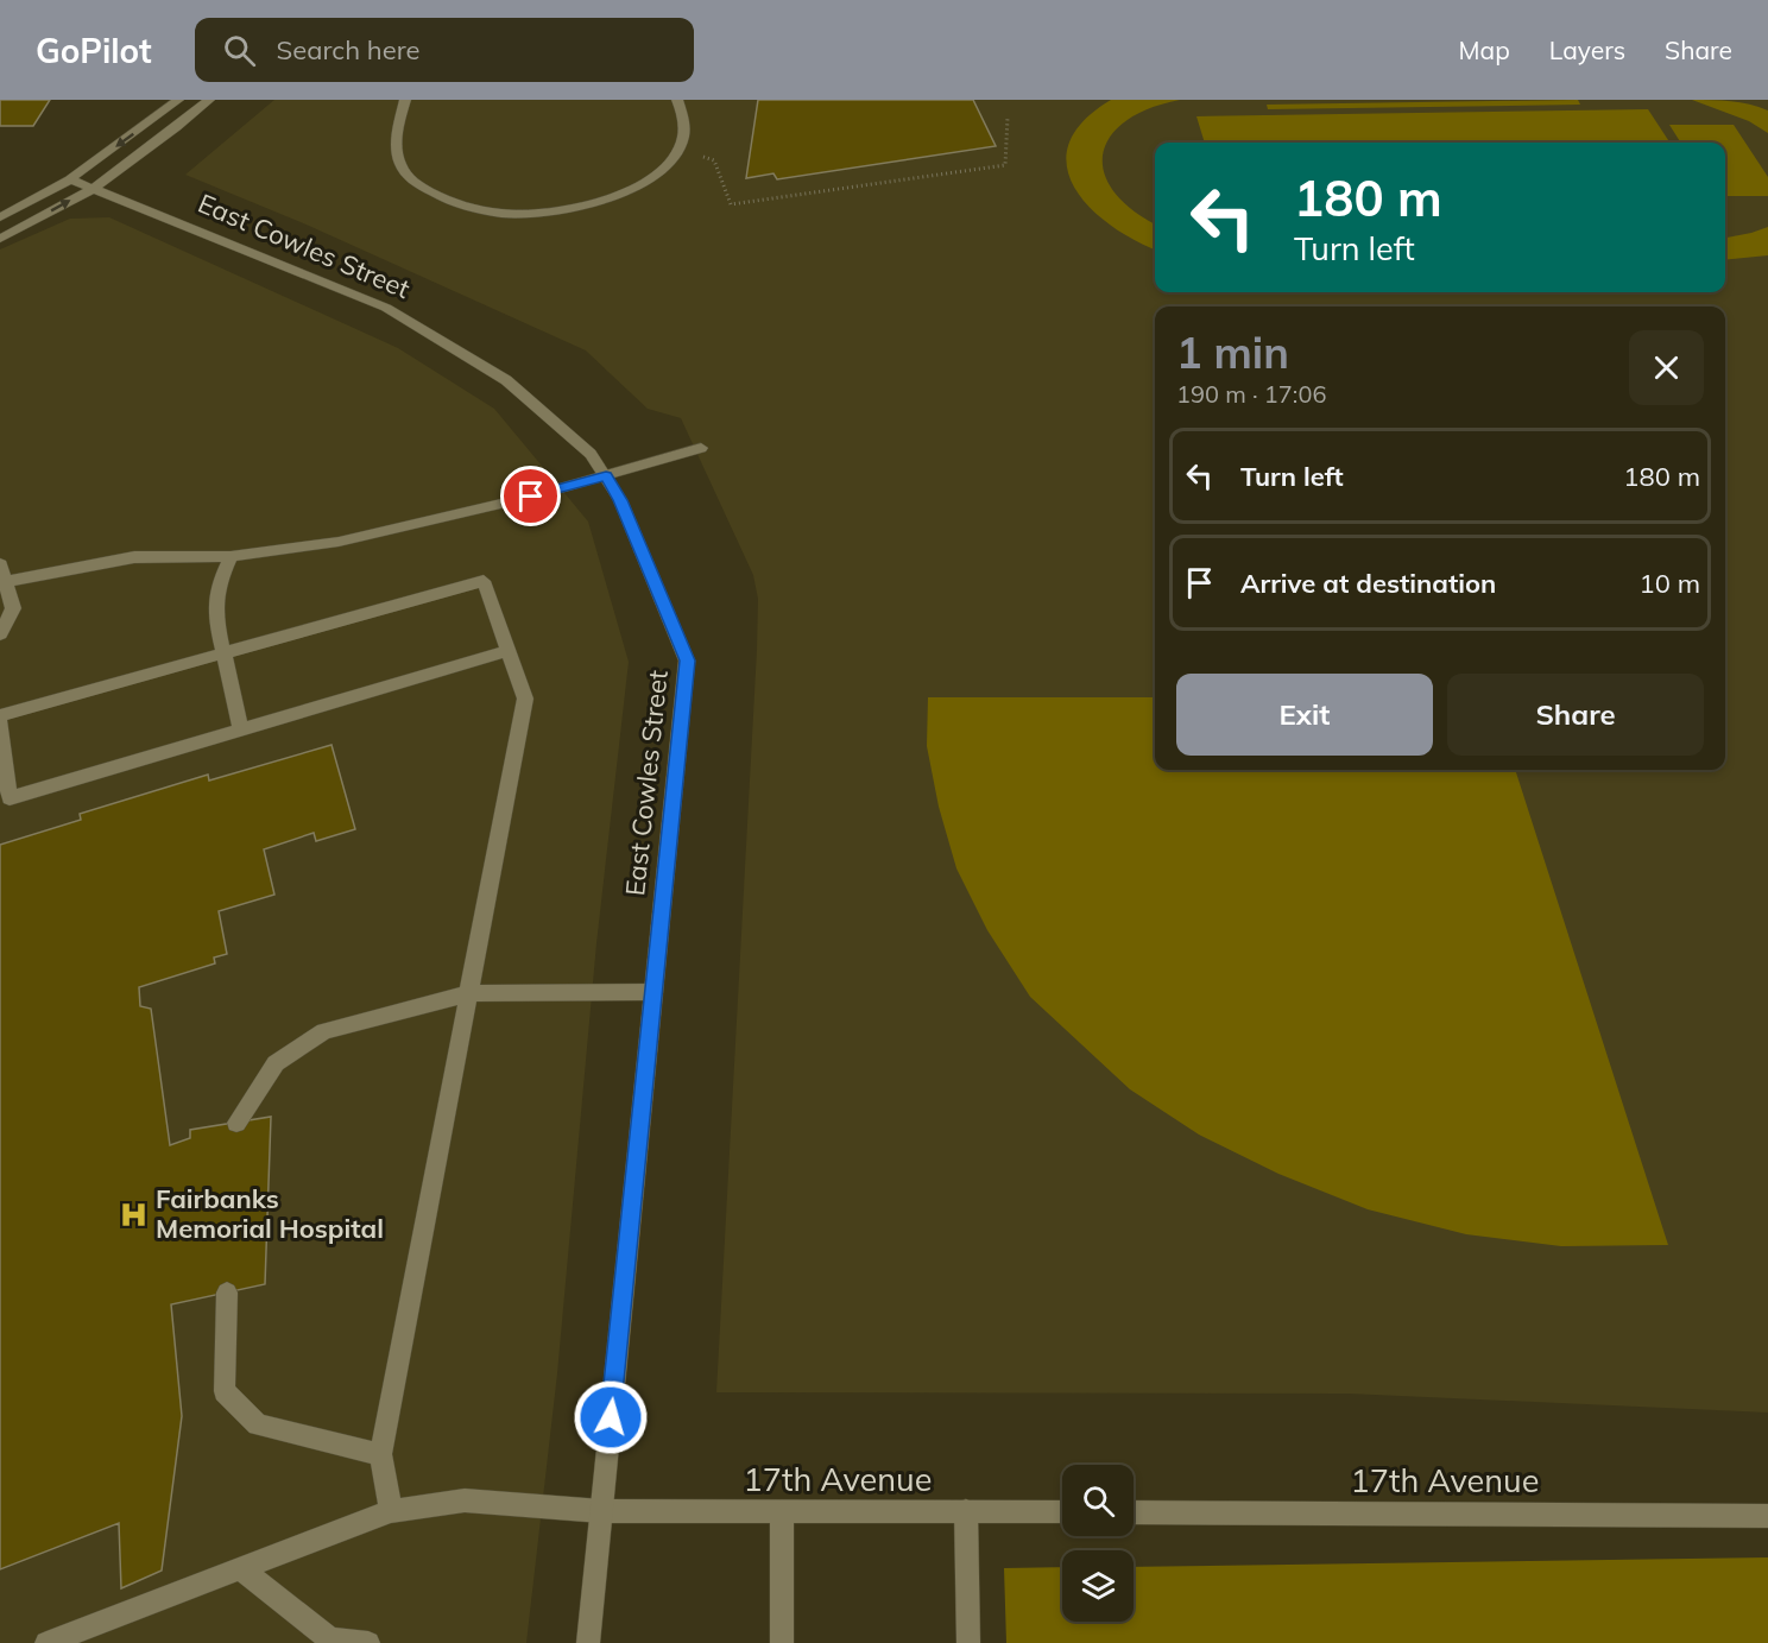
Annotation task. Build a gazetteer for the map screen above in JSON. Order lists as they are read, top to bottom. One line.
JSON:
{"streets":{"street":["East Cowles Street","17th Avenue"]},"crossings":[["East Cowles Street","17th Avenue"]],"places":{"hospital":["Fairbanks Memorial Hospital"]},"page":{"header":"GoPilot","search":"Search here","nav":["Map","Layers","Share"],"turn":["180 m","Turn left"],"heading":["1 min","190 m · 17:06"],"list":[{"name":"Turn left","value":"180 m"},{"name":"Arrive at destination","value":"10 m"}],"buttons":["Exit","Share"]}}
